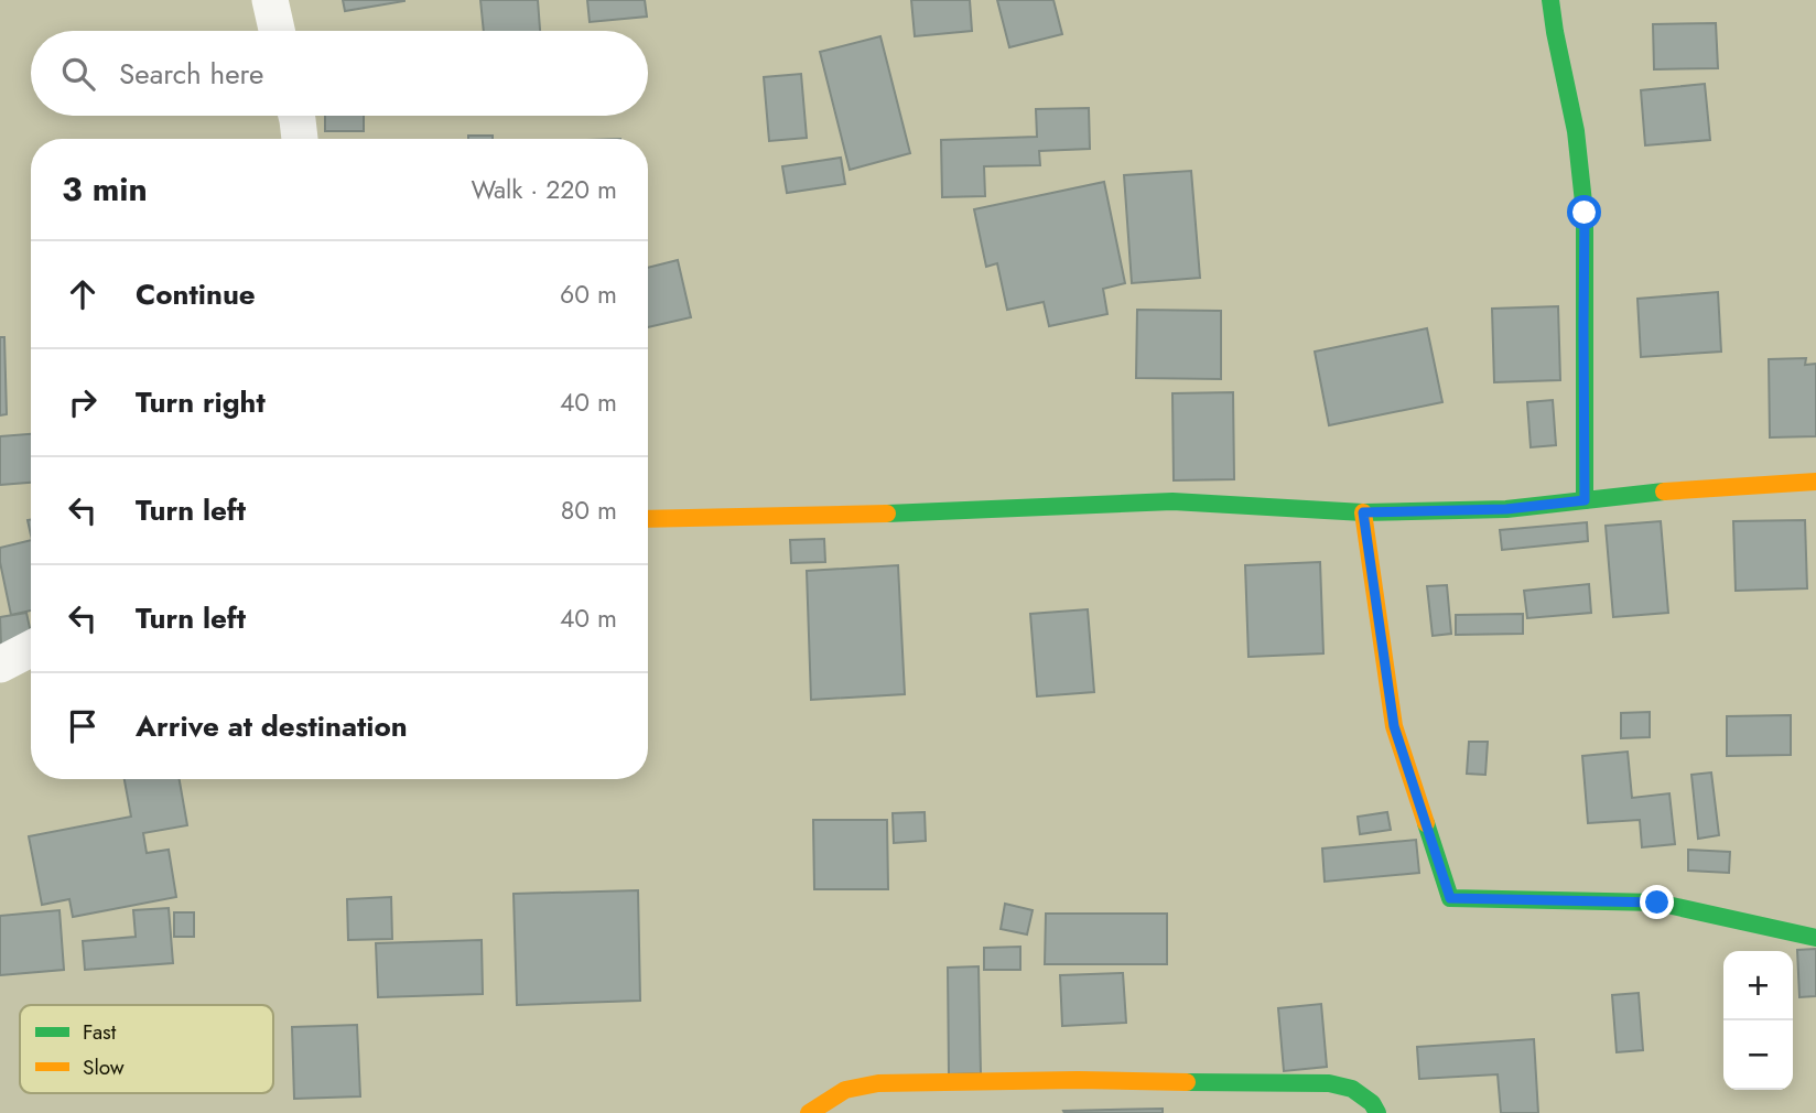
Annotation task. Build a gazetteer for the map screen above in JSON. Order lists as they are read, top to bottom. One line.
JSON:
{"legend":["Fast","Slow"],"page":{"search":"Search here","heading":["3 min","Walk · 220 m"],"list":[["Continue","60 m"],["Turn right","40 m"],["Turn left","80 m"],["Turn left","40 m"],"Arrive at destination"],"map_buttons":["+","−"]}}
